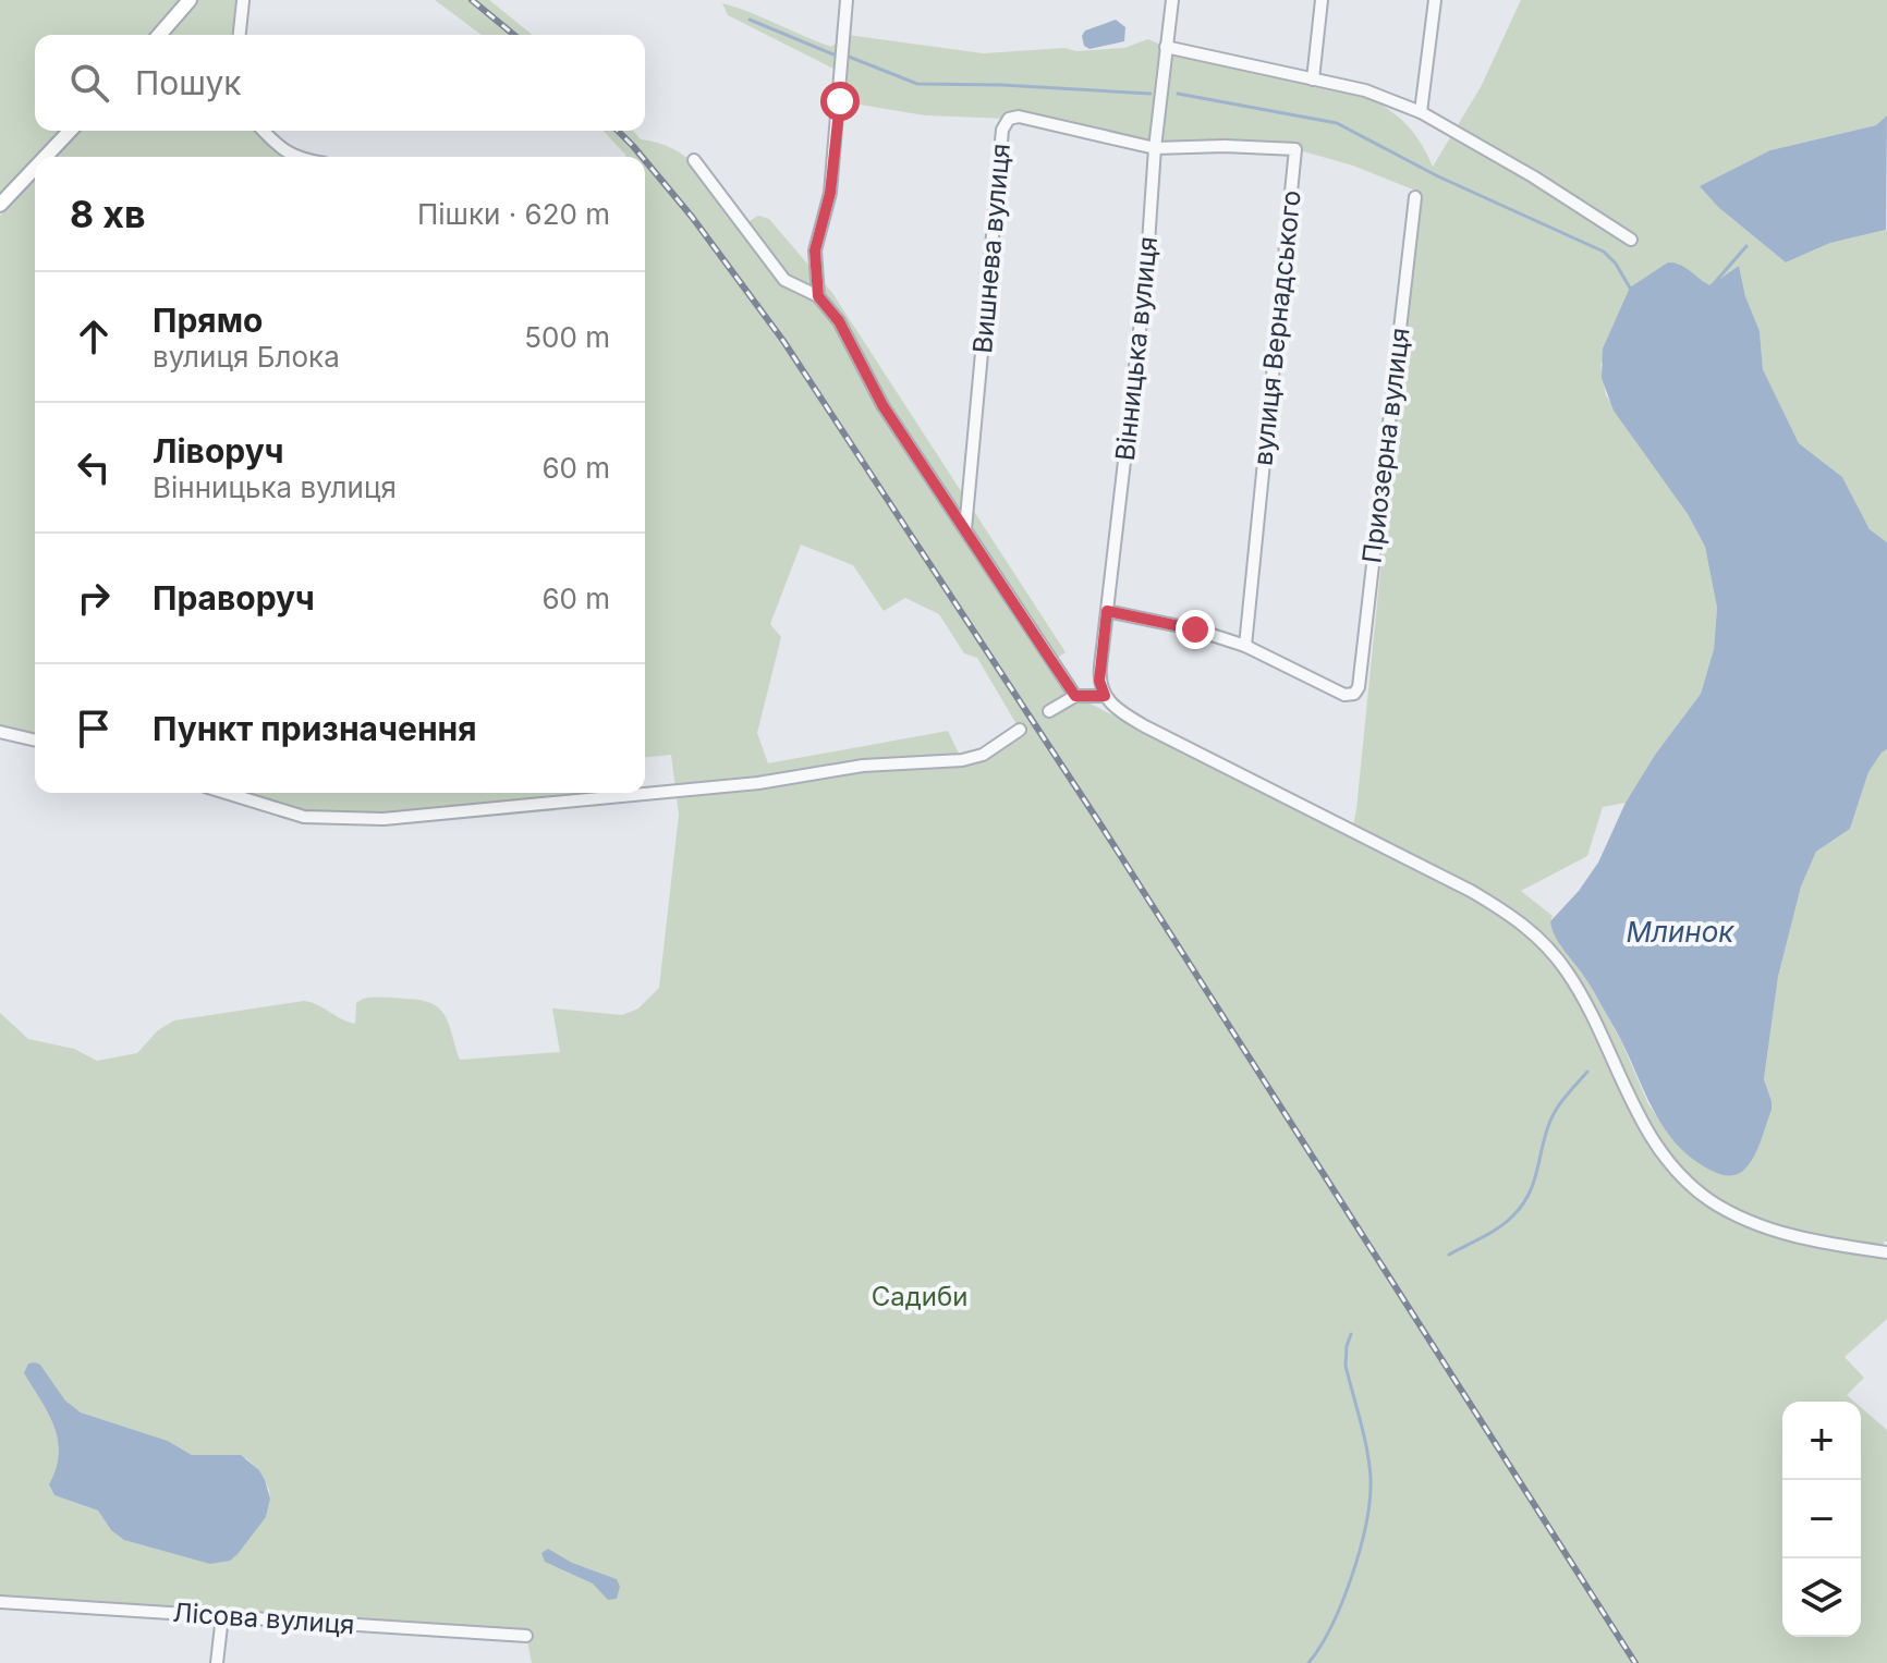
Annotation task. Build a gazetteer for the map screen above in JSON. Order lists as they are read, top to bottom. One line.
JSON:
{"streets":{"street":["Вишнева вулиця","вулиця Вернадського","Вінницька вулиця","Приозерна вулиця","Лісова вулиця"]},"crossings":[["Вишнева вулиця","вулиця Вернадського"],["Вишнева вулиця","Вінницька вулиця"],["вулиця Вернадського","Вінницька вулиця"],["вулиця Вернадського","Приозерна вулиця"]],"water":["Млинок"],"parks":["Садиби"],"page":{"search":"Пошук","heading":["8 хв","Пішки · 620 m"],"list":[["Прямо","вулиця Блока","500 m"],["Ліворуч","Вінницька вулиця","60 m"],["Праворуч","60 m"],"Пункт призначення"],"map_buttons":["+","−"]}}
